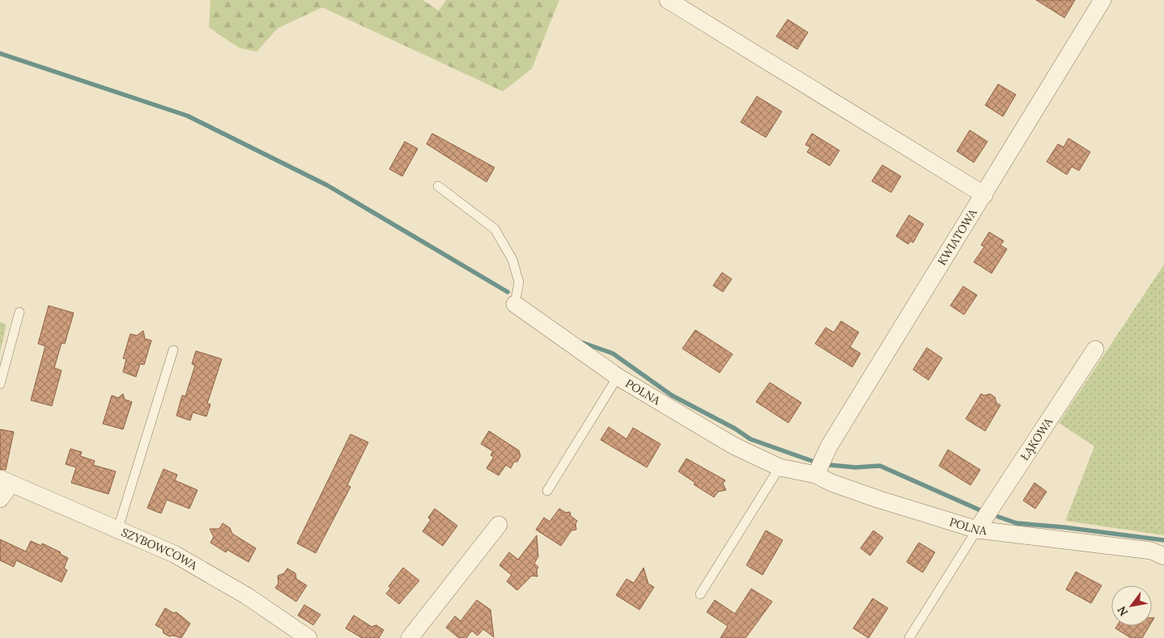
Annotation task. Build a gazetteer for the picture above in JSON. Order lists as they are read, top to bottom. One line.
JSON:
{"streets":{"street":["KWIATOWA","POLNA","ŁĄKOWA","SZYBOWCOWA"]},"crossings":[["KWIATOWA","POLNA"],["POLNA","ŁĄKOWA"]],"north":"bottom left"}
